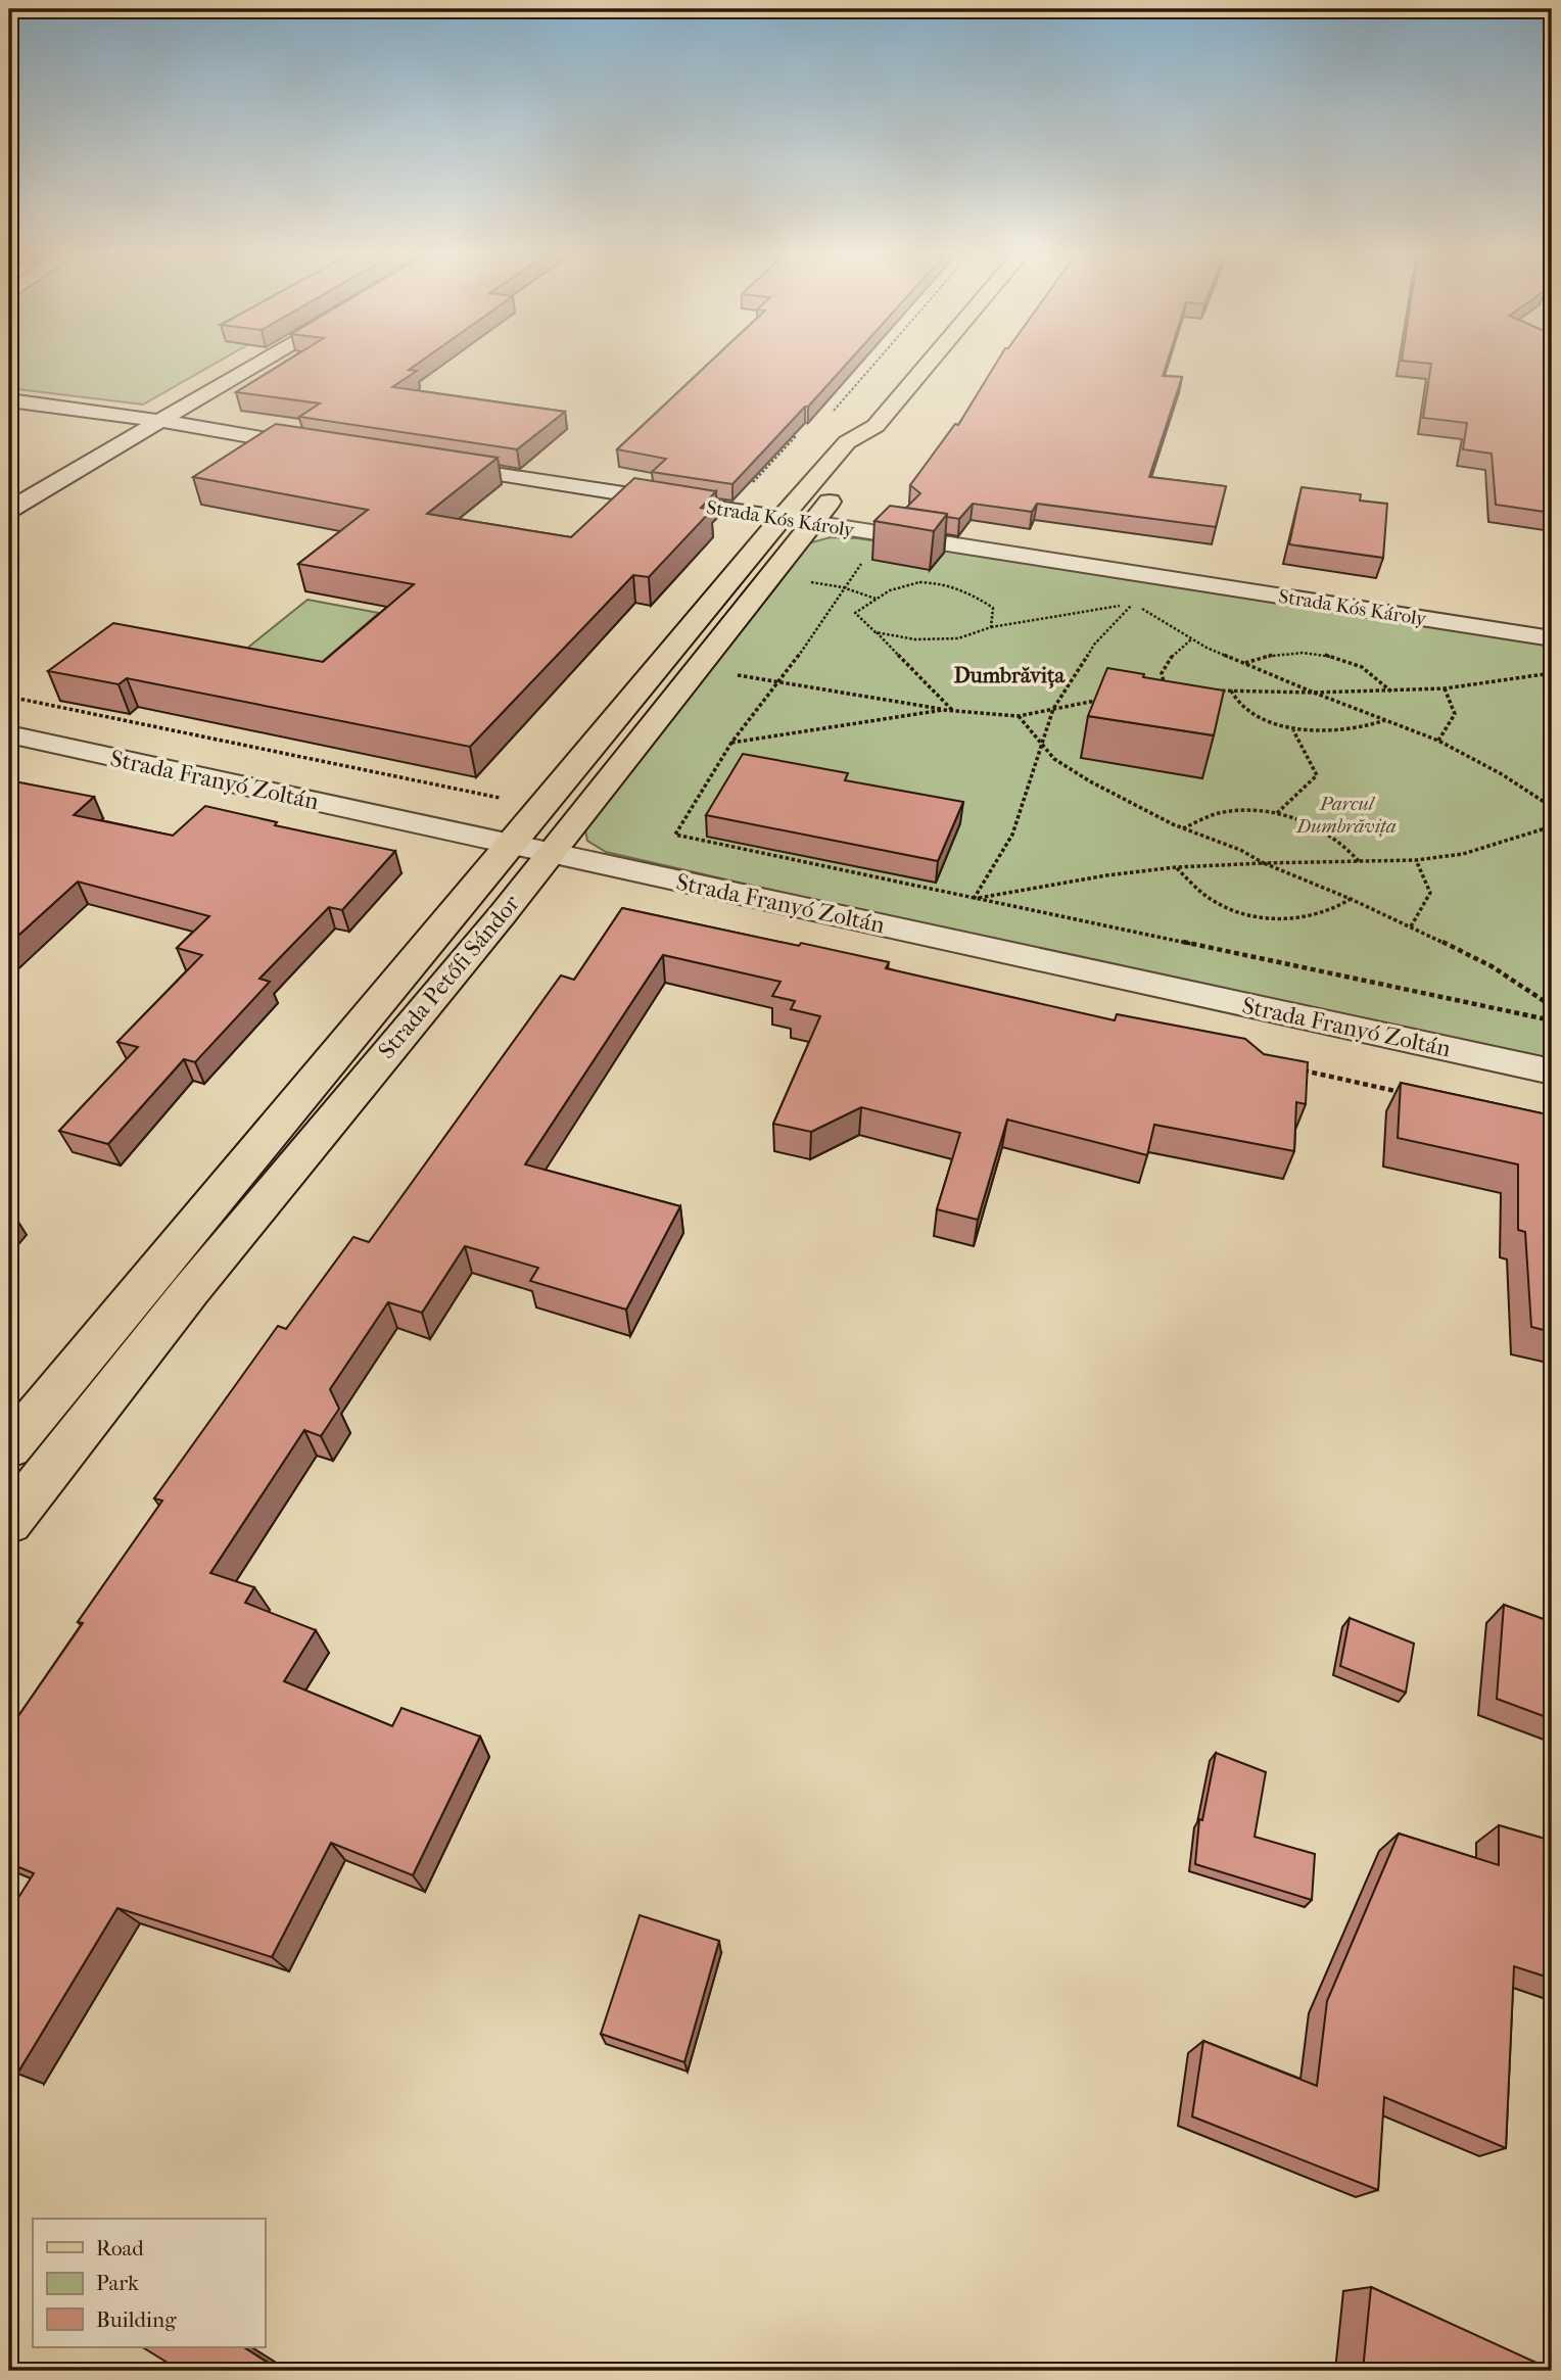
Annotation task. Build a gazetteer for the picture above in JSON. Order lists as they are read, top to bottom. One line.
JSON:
{"streets":{"main road":["Strada Petőfi Sándor"],"street":["Strada Kós Károly","Strada Franyó Zoltán"]},"crossings":[["Strada Kós Károly","Strada Petőfi Sándor"],["Strada Franyó Zoltán","Strada Petőfi Sándor"]],"districts":["Dumbrăvița"],"parks":["Parcul Dumbrăvița"],"legend":["Road","Park","Building"]}
